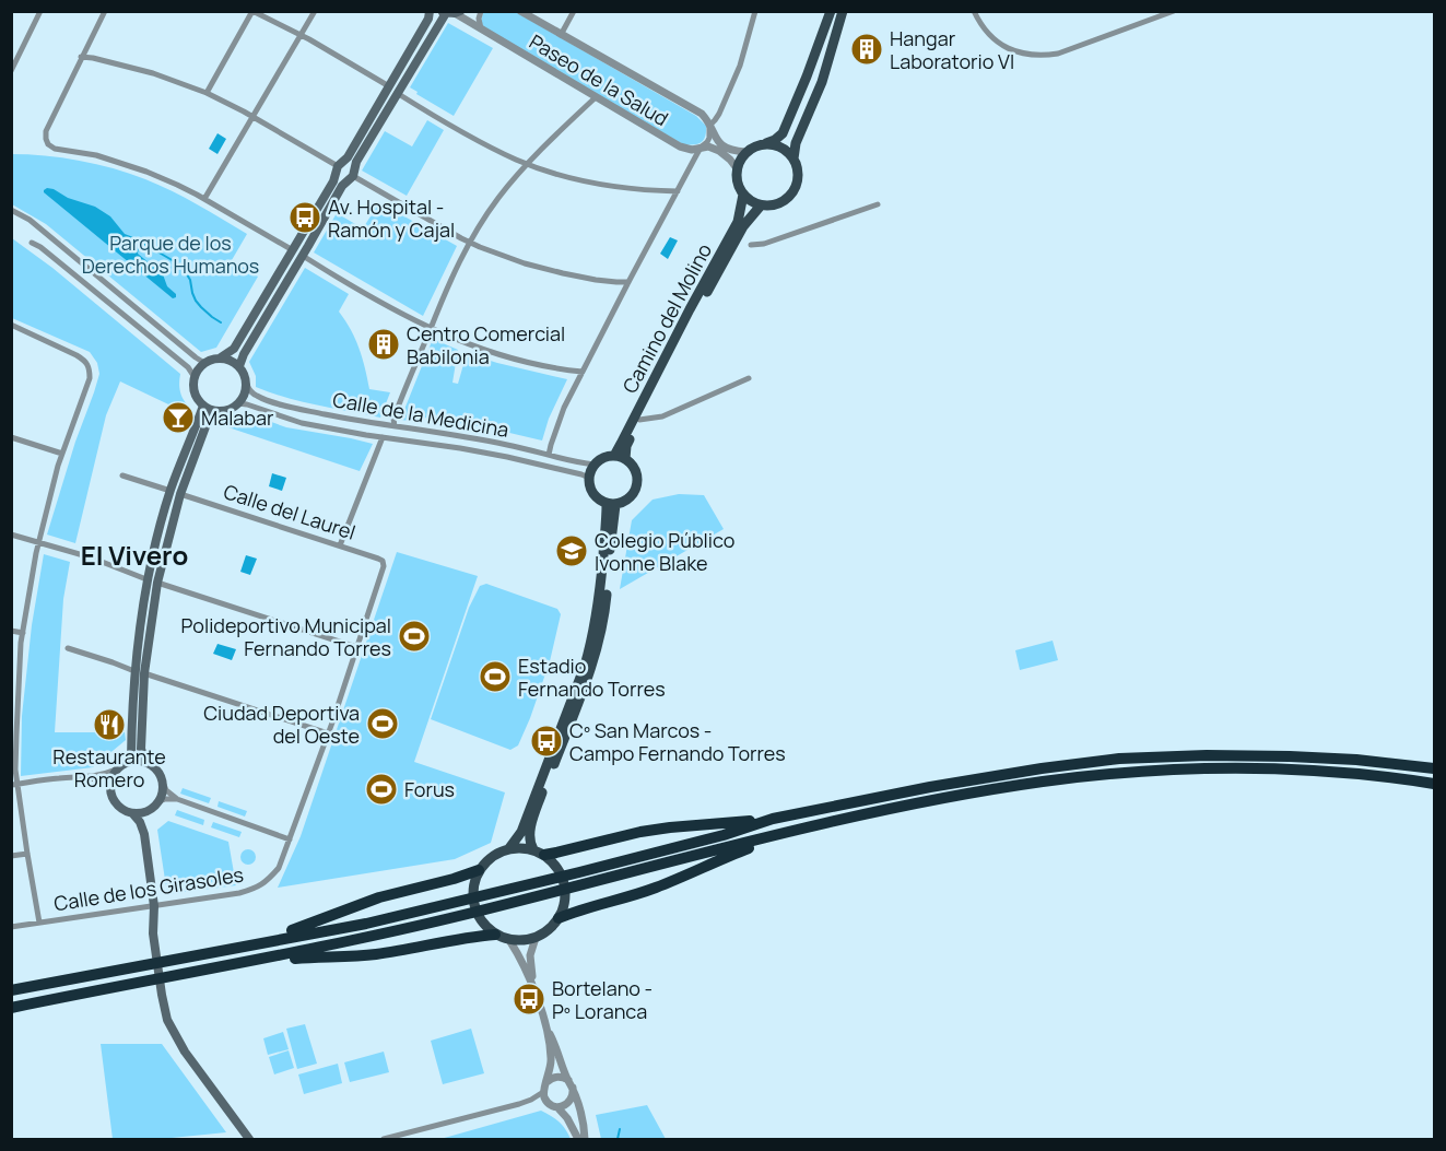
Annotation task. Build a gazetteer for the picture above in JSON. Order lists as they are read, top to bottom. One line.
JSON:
{"streets":{"main road":["Camino del Molino"],"street":["Paseo de la Salud","Calle de la Medicina","Calle del Laurel","Calle de los Girasoles"]},"crossings":[["Paseo de la Salud","Camino del Molino"],["Camino del Molino","Calle de la Medicina"],["Calle del Laurel","Calle de los Girasoles"]],"districts":["El Vivero"],"parks":["Parque de los Derechos Humanos"],"places":{"building":["Hangar Laboratorio VI","Centro Comercial Babilonia"],"bus stop":["Av. Hospital - Ramón y Cajal","Cº San Marcos - Campo Fernando Torres","Bortelano - Pº Loranca"],"bar":["Malabar"],"school or university":["Colegio Público Ivonne Blake"],"sports":["Polideportivo Municipal Fernando Torres","Estadio Fernando Torres","Ciudad Deportiva del Oeste","Forus"],"restaurant":["Restaurante Romero"]}}
